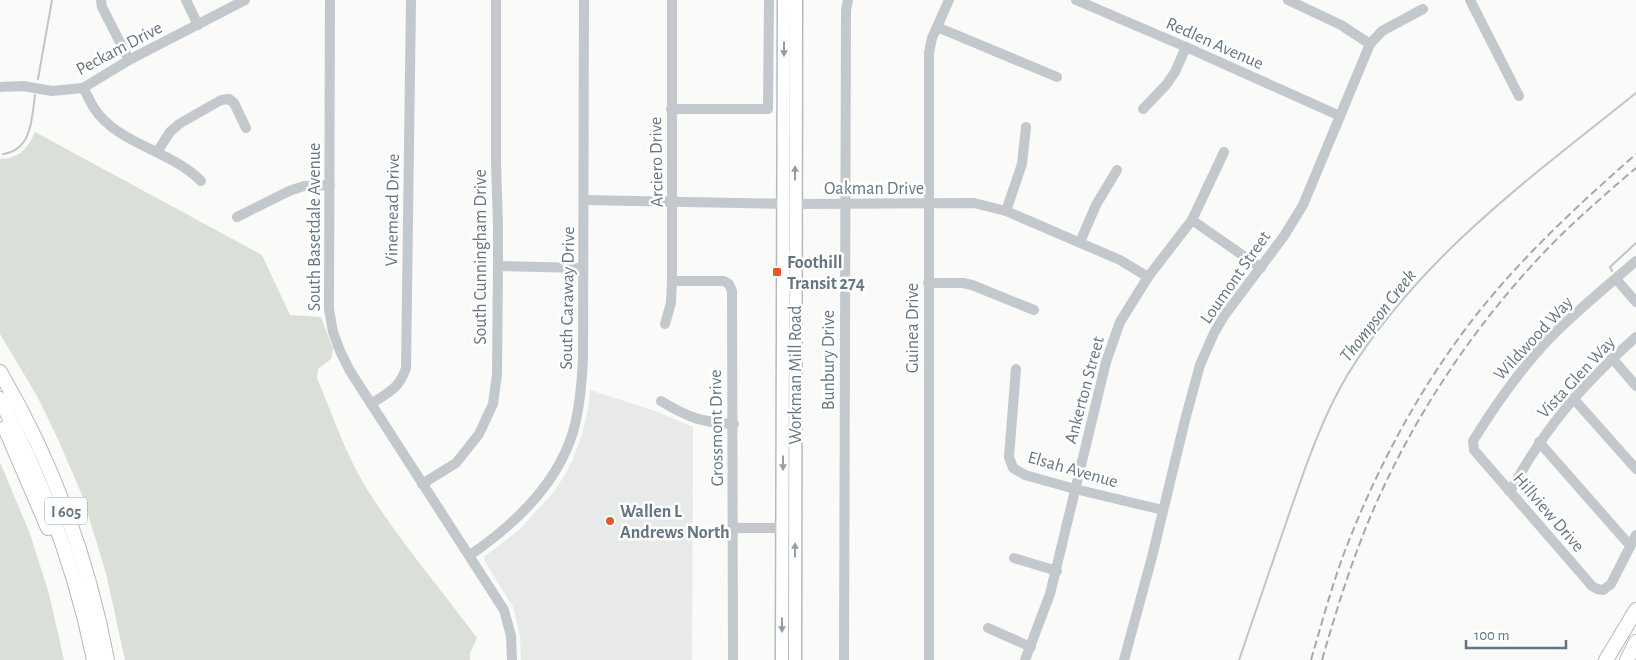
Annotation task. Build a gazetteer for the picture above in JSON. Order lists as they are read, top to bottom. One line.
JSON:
{"streets":{"highway":["I 605"],"main road":["Workman Mill Road"],"street":["Redlen Avenue","Peckam Drive","Arciero Drive","Oakman Drive","Vinemead Drive","South Basetdale Avenue","South Cunningham Drive","Loumont Street","South Caraway Drive","Guinea Drive","Wildwood Way","Bunbury Drive","Vista Glen Way","Ankerton Street","Grossmont Drive","Elsah Avenue","Hillview Drive"]},"crossings":[["Redlen Avenue","Loumont Street"],["Arciero Drive","Oakman Drive"],["Arciero Drive","Grossmont Drive"],["Oakman Drive","South Caraway Drive"],["Oakman Drive","Guinea Drive"],["Oakman Drive","Bunbury Drive"],["Oakman Drive","Workman Mill Road"],["Oakman Drive","Ankerton Street"],["Vinemead Drive","South Basetdale Avenue"],["South Basetdale Avenue","South Cunningham Drive"],["South Basetdale Avenue","South Caraway Drive"],["Loumont Street","Elsah Avenue"],["Wildwood Way","Hillview Drive"],["Vista Glen Way","Hillview Drive"],["Ankerton Street","Elsah Avenue"]],"water":["Thompson Creek"],"places":{"transit":["Foothill Transit 274"],"other":["Wallen L Andrews North"]},"scale_bar":"100 m"}
